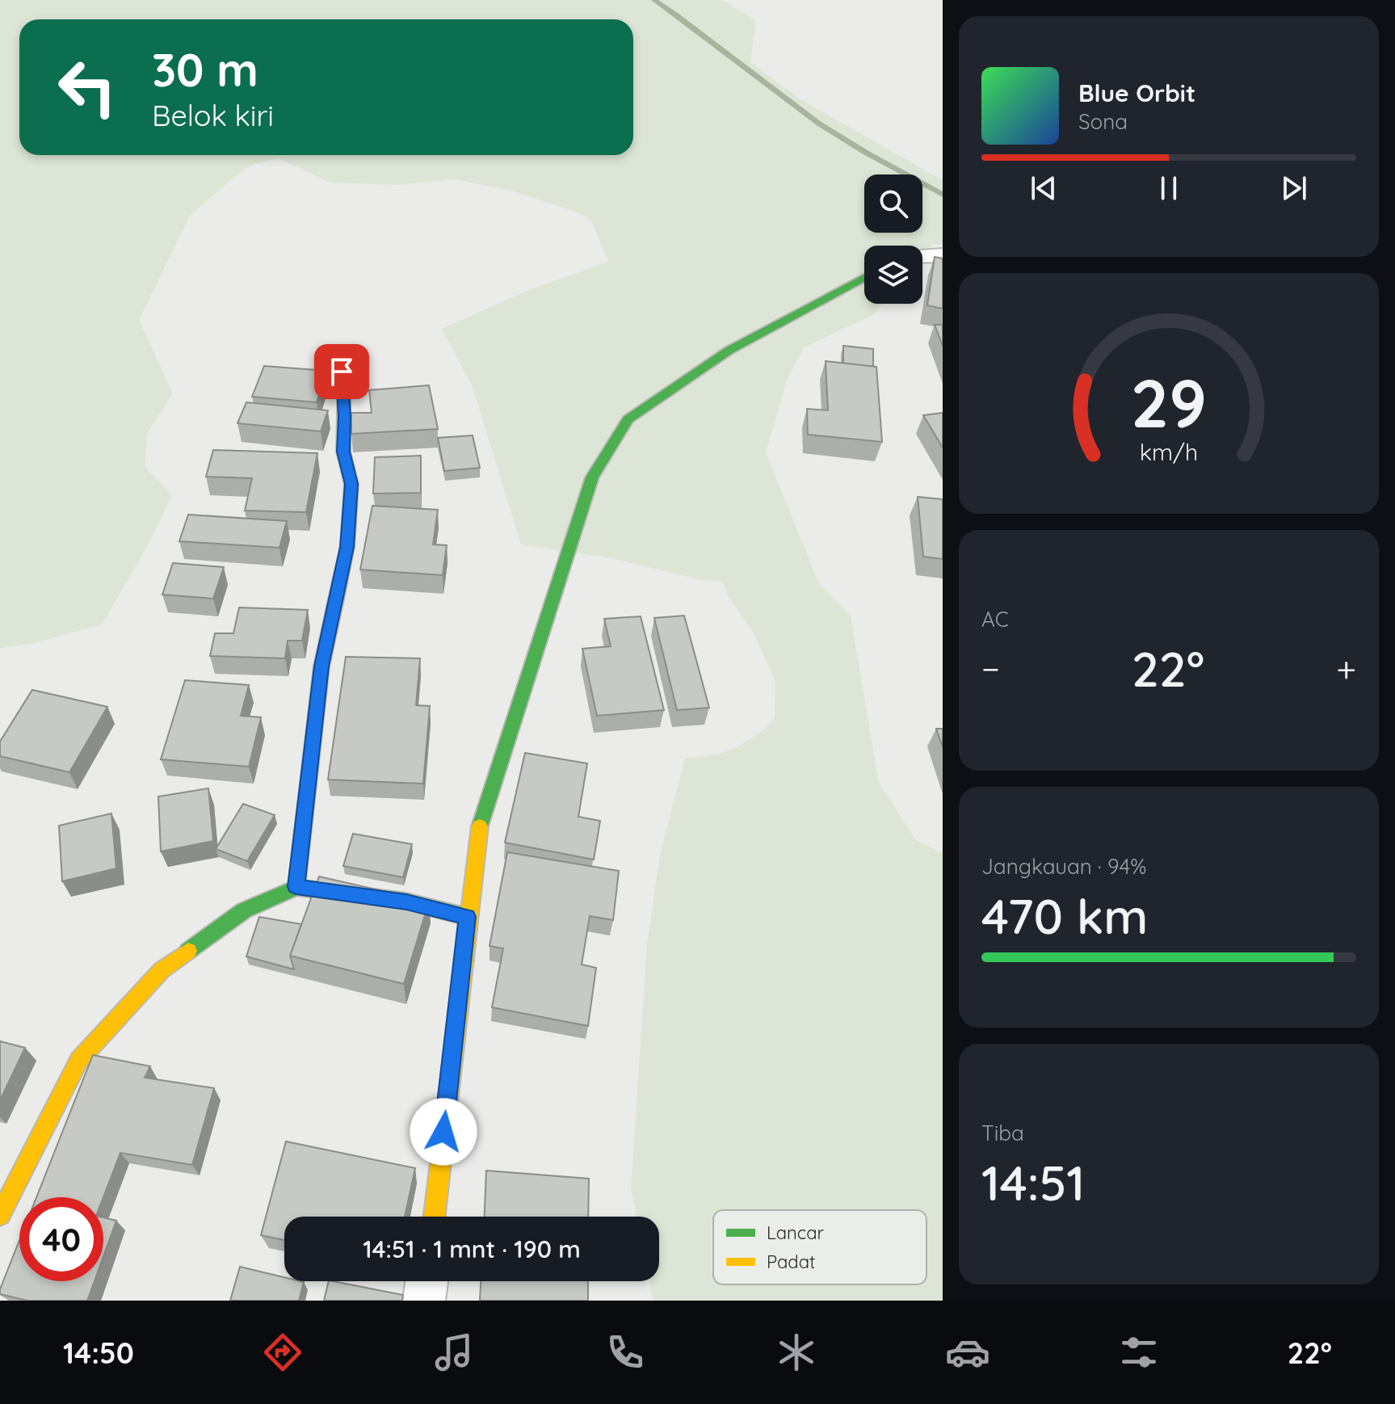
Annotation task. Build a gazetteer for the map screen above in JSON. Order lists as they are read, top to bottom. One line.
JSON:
{"legend":["Lancar","Padat"],"page":{"turn":["30 m","Belok kiri"],"song":["Blue Orbit","Sona"],"tile":["AC",["Jangkauan · 94%","470 km"],["Tiba","14:51"]],"heat":["−","22°","+"],"limit":"40","trip":"14:51 · 1 mnt · 190 m","tabs":["14:50","22°"],"gauge":["29","km/h"]}}
